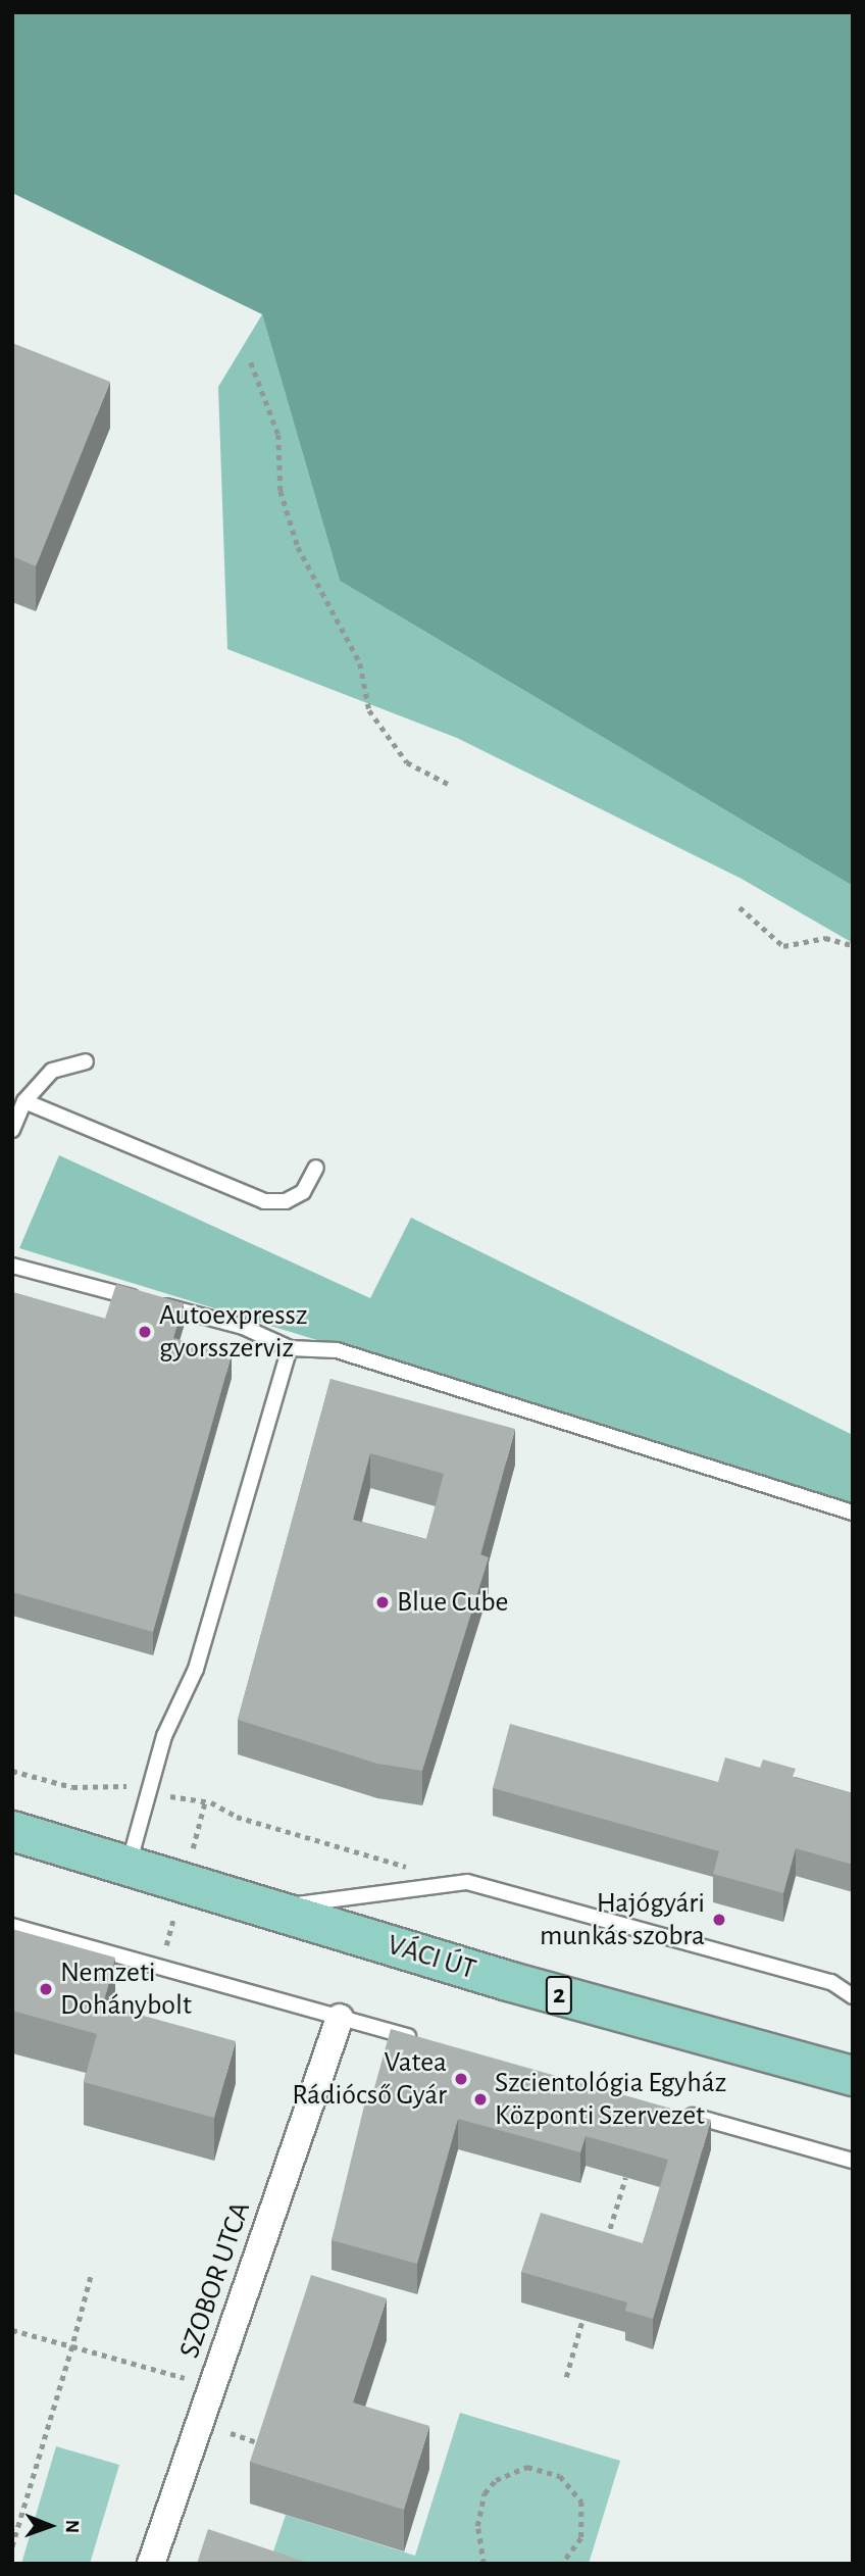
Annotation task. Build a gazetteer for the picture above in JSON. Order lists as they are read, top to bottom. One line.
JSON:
{"streets":{"main road":["VÁCI ÚT","2"],"street":["SZOBOR UTCA"]},"places":["Autoexpressz gyorsszerviz","Blue Cube","Hajógyári munkás szobra","Nemzeti Dohánybolt","Vatea Rádiócső Gyár","Szcientológia Egyház Központi Szervezet"],"north":"right"}
